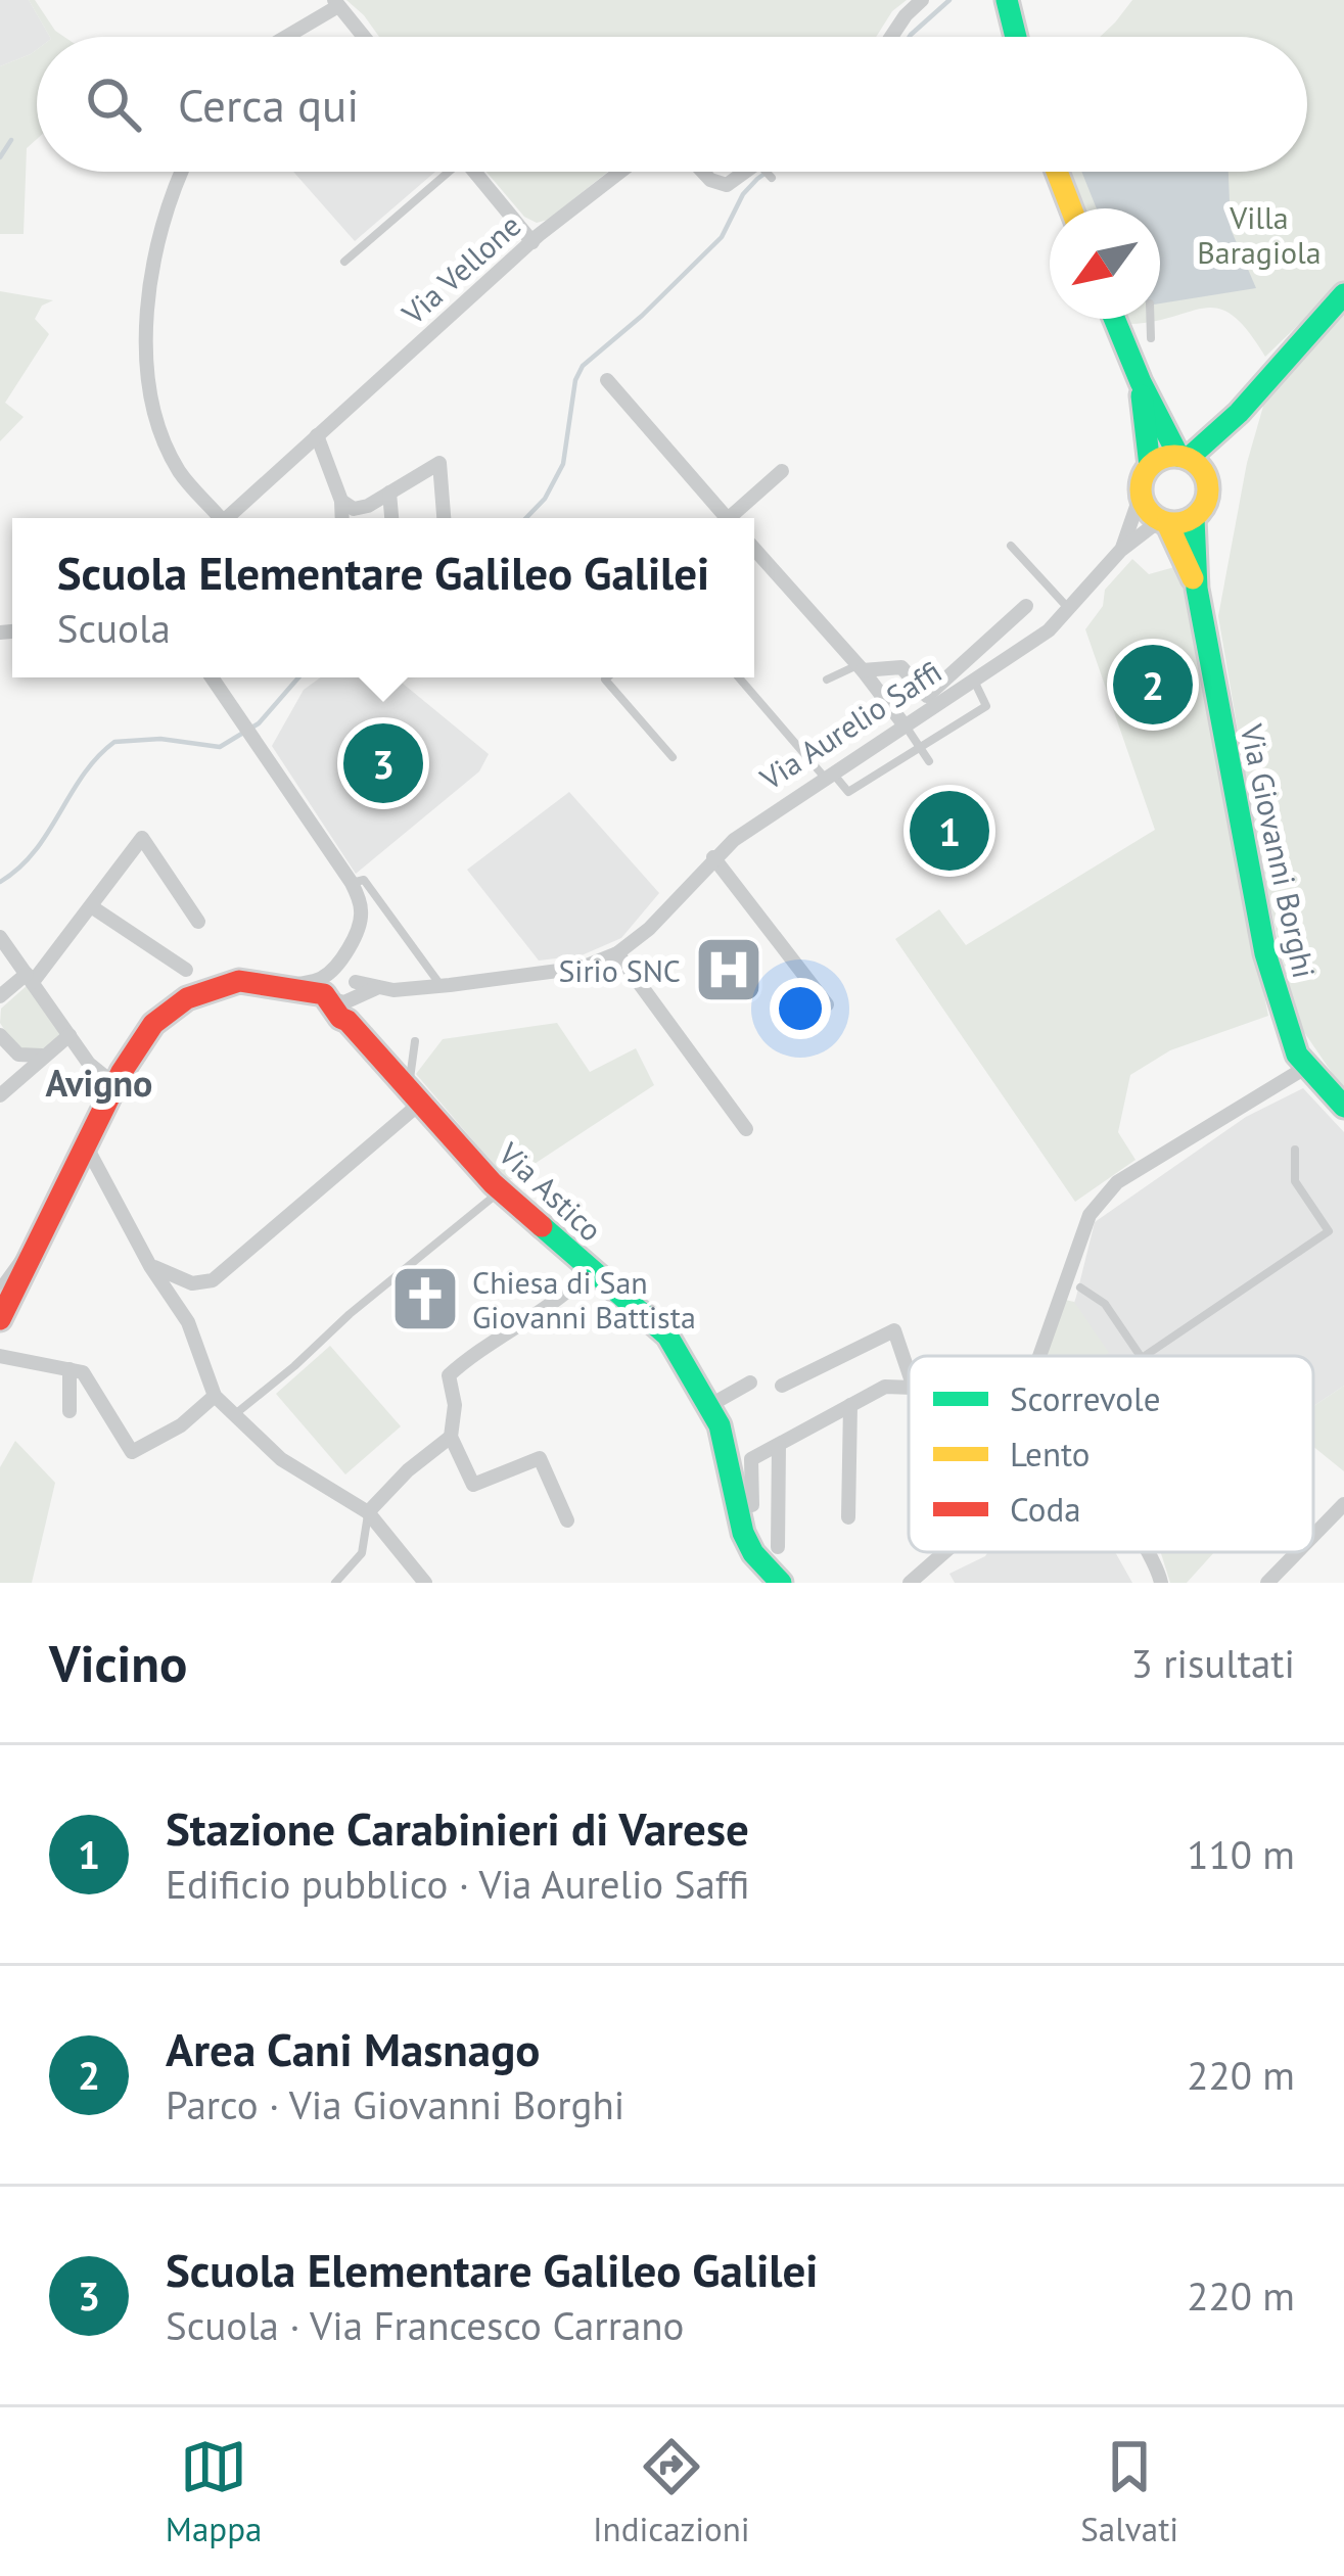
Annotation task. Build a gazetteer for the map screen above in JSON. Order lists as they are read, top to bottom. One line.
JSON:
{"streets":{"street":["Via Vellone","Via Aurelio Saffi","Via Giovanni Borghi","Via Astico"]},"crossings":[["Via Aurelio Saffi","Via Giovanni Borghi"],["Via Aurelio Saffi","Via Astico"]],"districts":["Avigno"],"parks":["Villa Baragiola"],"places":{"hospital":["Sirio SNC"],"church":["Chiesa di San Giovanni Battista"]},"legend":["Scorrevole","Lento","Coda"],"north":"bottom left","page":{"search":"Cerca qui","popup":["Scuola Elementare Galileo Galilei","Scuola"],"pins":["2","3","1"],"heading":["Vicino","3 risultati"],"list":[{"mark":"1","name":"Stazione Carabinieri di Varese","note":"Edificio pubblico · Via Aurelio Saffi","value":"110 m"},{"mark":"2","name":"Area Cani Masnago","note":"Parco · Via Giovanni Borghi","value":"220 m"},{"mark":"3","name":"Scuola Elementare Galileo Galilei","note":"Scuola · Via Francesco Carrano","value":"220 m"}],"nav":["Mappa","Indicazioni","Salvati"]}}
